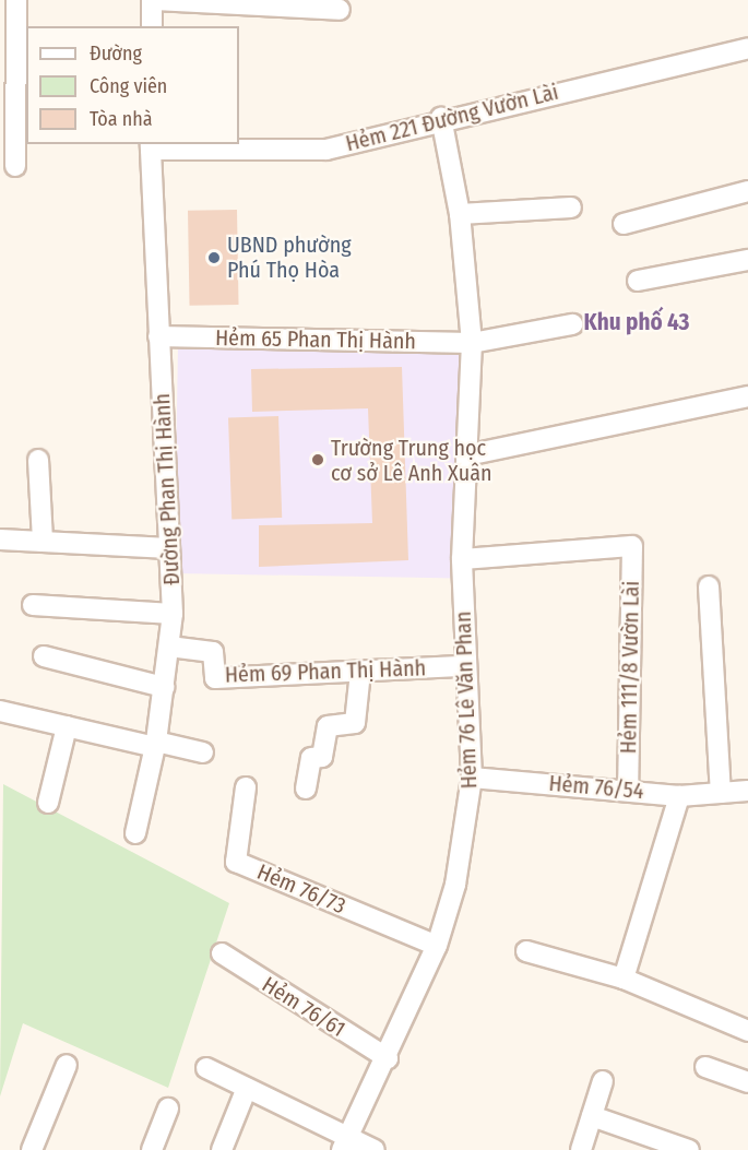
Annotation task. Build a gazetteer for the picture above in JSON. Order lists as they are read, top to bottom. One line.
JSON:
{"streets":{"street":["Hẻm 221 Đường Vườn Lài","Hẻm 65 Phan Thị Hành","Đường Phan Thị Hành","Hẻm 111/8 Vườn Lài","Hẻm 69 Phan Thị Hành","Hẻm 76 Lê Văn Phan","Hẻm 76/54","Hẻm 76/73","Hẻm 76/61"]},"crossings":[["Hẻm 221 Đường Vườn Lài","Đường Phan Thị Hành"],["Hẻm 221 Đường Vườn Lài","Hẻm 76 Lê Văn Phan"],["Hẻm 65 Phan Thị Hành","Đường Phan Thị Hành"],["Hẻm 65 Phan Thị Hành","Hẻm 76 Lê Văn Phan"],["Đường Phan Thị Hành","Hẻm 69 Phan Thị Hành"],["Hẻm 111/8 Vườn Lài","Hẻm 76 Lê Văn Phan"],["Hẻm 111/8 Vườn Lài","Hẻm 76/54"],["Hẻm 69 Phan Thị Hành","Hẻm 76 Lê Văn Phan"],["Hẻm 76 Lê Văn Phan","Hẻm 76/54"],["Hẻm 76 Lê Văn Phan","Hẻm 76/73"],["Hẻm 76 Lê Văn Phan","Hẻm 76/61"]],"districts":["Khu phố 43"],"places":["UBND phường Phú Thọ Hòa","Trường Trung học cơ sở Lê Anh Xuân"],"legend":["Đường","Công viên","Tòa nhà"]}
